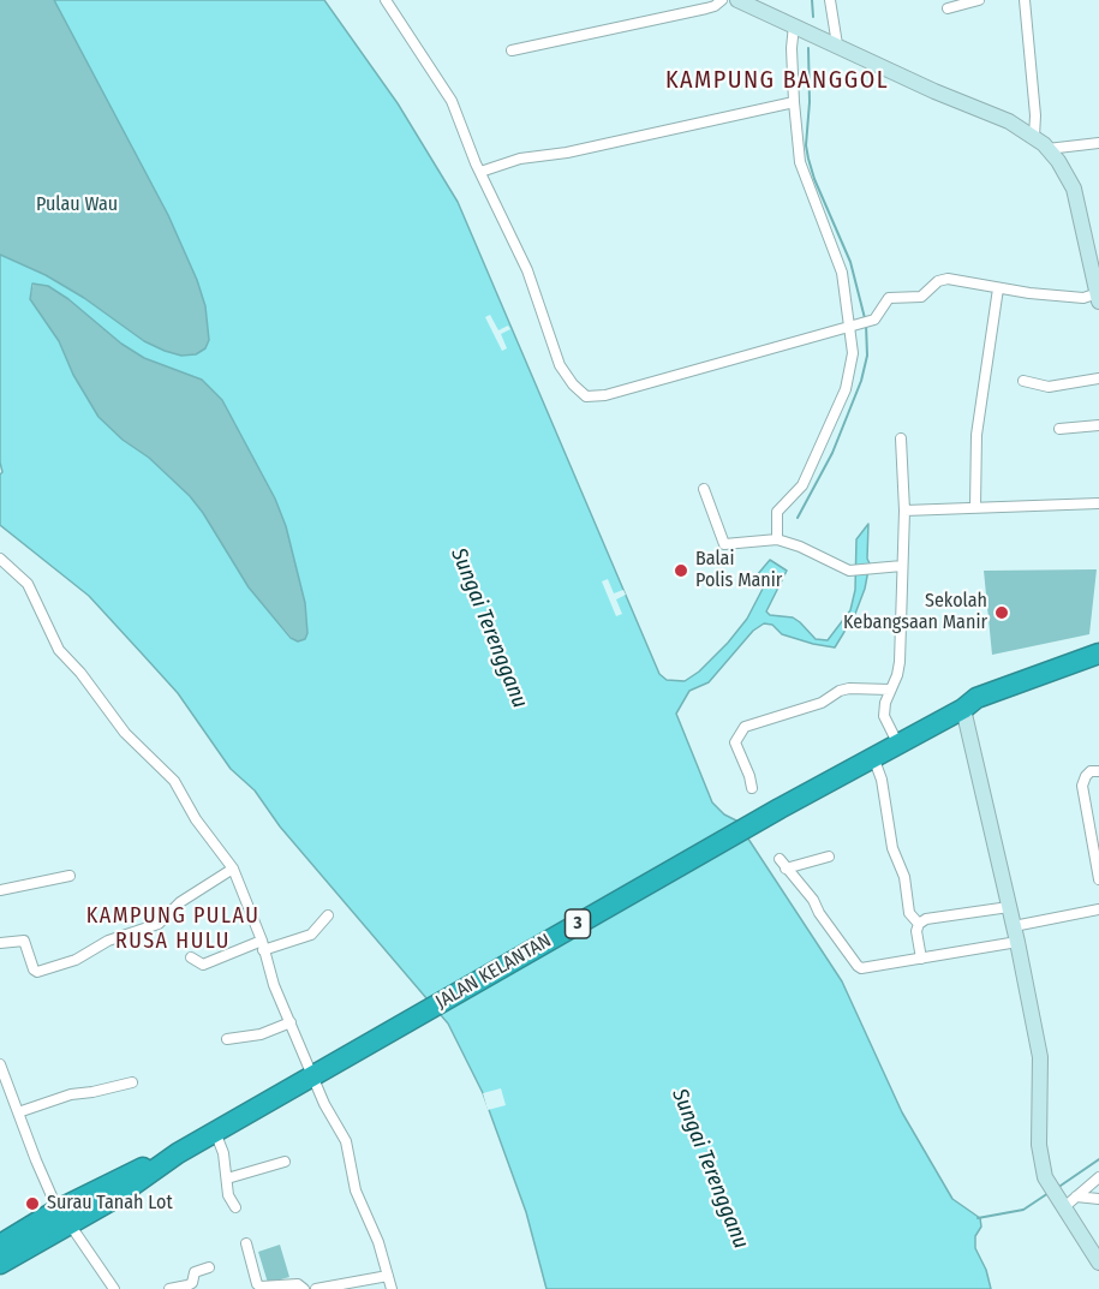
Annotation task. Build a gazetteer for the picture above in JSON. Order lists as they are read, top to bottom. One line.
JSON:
{"streets":{"highway":["3","JALAN KELANTAN"]},"districts":["KAMPUNG BANGGOL","KAMPUNG PULAU RUSA HULU"],"water":["Sungai Terengganu"],"parks":["Pulau Wau"],"places":["Balai Polis Manir","Sekolah Kebangsaan Manir","Surau Tanah Lot"]}
